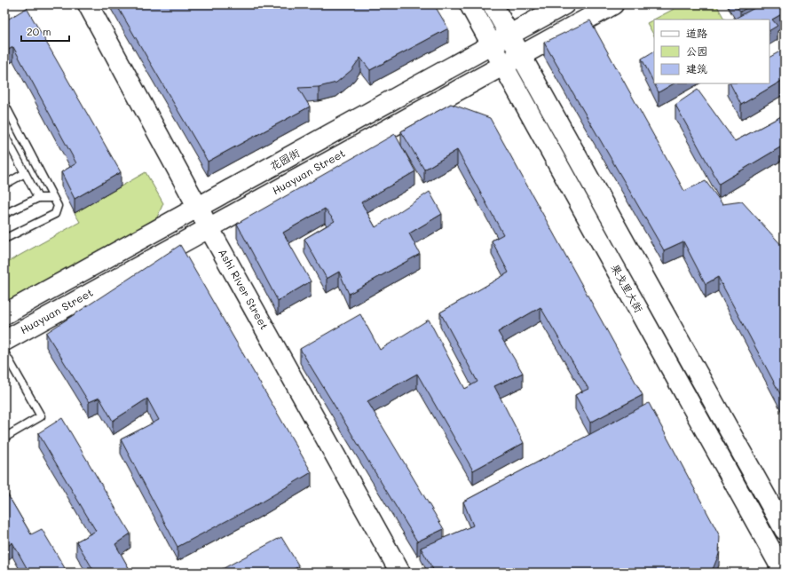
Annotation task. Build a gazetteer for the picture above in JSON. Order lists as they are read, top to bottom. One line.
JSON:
{"streets":{"main road":["花园街","Huayuan Street","果戈里大街","Ashi River Street"]},"crossings":[["花园街","果戈里大街"],["花园街","Ashi River Street"],["Huayuan Street","果戈里大街"],["Huayuan Street","Ashi River Street"]],"legend":["道路","公园","建筑"],"scale_bar":"20 m"}
